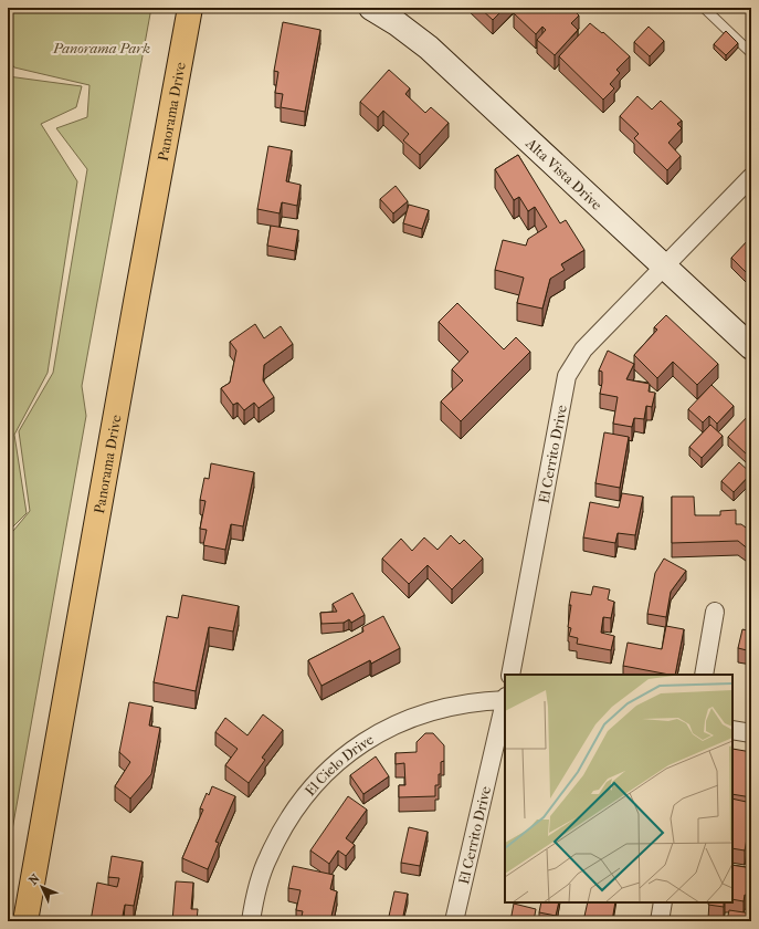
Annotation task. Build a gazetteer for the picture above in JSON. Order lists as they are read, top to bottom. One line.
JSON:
{"streets":{"main road":["Panorama Drive"],"street":["Alta Vista Drive","El Cerrito Drive","El Cielo Drive"]},"crossings":[["Alta Vista Drive","El Cerrito Drive"]],"parks":["Panorama Park"],"north":"top left"}
